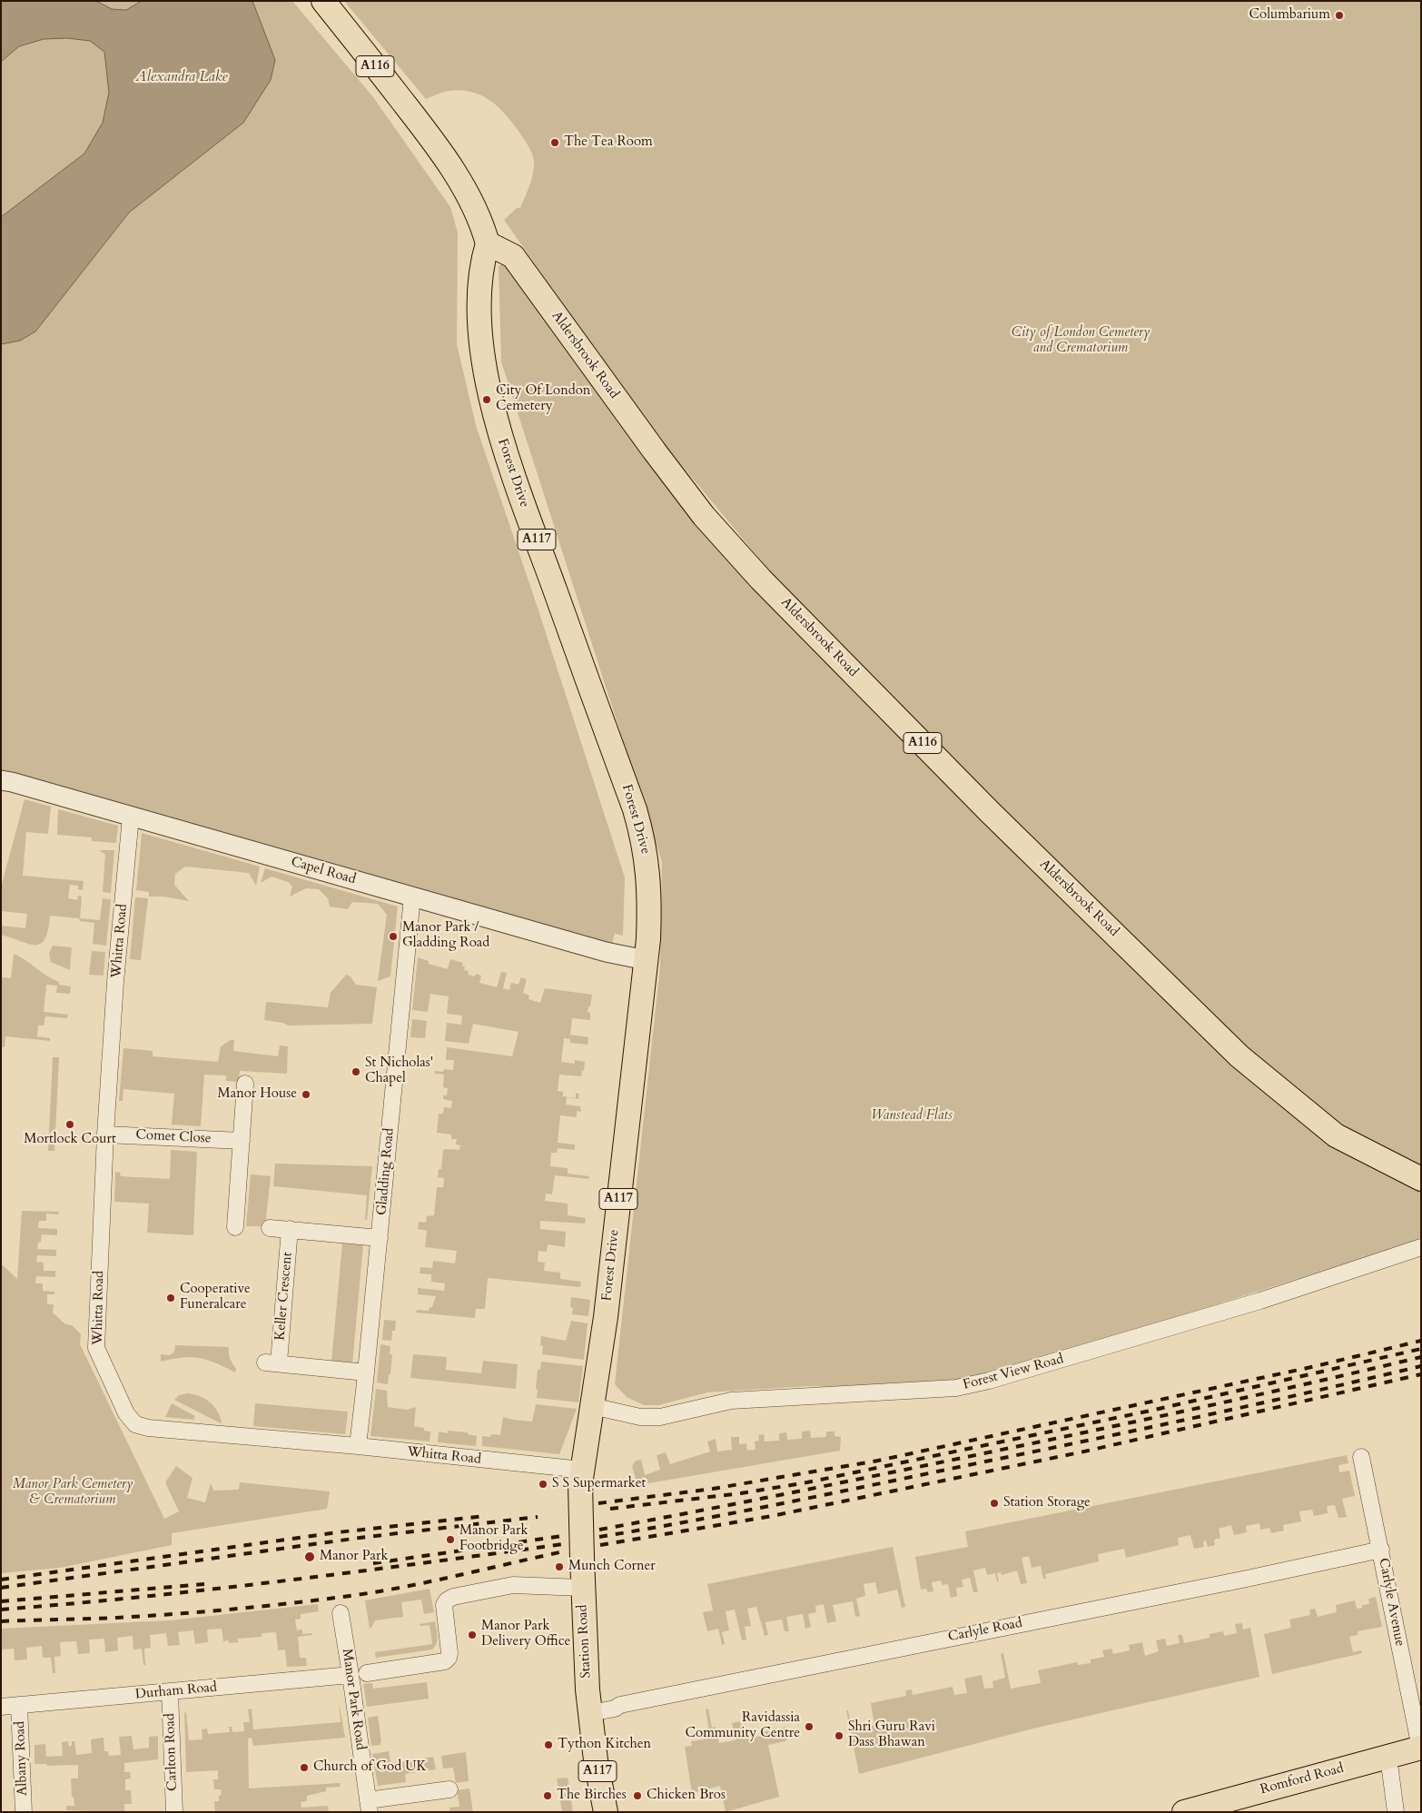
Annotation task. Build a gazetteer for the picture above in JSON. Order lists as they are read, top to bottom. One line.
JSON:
{"streets":{"main road":["A116","Aldersbrook Road","Forest Drive","A117","Station Road","Romford Road"],"street":["Capel Road","Whitta Road","Comet Close","Gladding Road","Keller Crescent","Forest View Road","Carlyle Avenue","Carlyle Road","Durham Road","Manor Park Road","Carlton Road","Albany Road"]},"crossings":[["A116","Aldersbrook Road"],["A116","Forest Drive"],["Aldersbrook Road","Forest Drive"],["Forest Drive","Capel Road"],["Forest Drive","Whitta Road"],["Forest Drive","Forest View Road"],["Forest Drive","Station Road"],["Capel Road","Whitta Road"],["Capel Road","Gladding Road"],["Whitta Road","Comet Close"],["Whitta Road","Gladding Road"],["Whitta Road","Station Road"],["Gladding Road","Keller Crescent"],["Carlyle Avenue","Carlyle Road"],["Carlyle Avenue","Romford Road"],["Carlyle Road","Station Road"],["Station Road","Manor Park Road"],["Durham Road","Manor Park Road"],["Durham Road","Carlton Road"],["Durham Road","Albany Road"]],"water":["Alexandra Lake"],"parks":["City of London Cemetery and Crematorium","Wanstead Flats","Manor Park Cemetery & Crematorium"],"places":["Columbarium","The Tea Room","City Of London Cemetery","Manor Park / Gladding Road","St Nicholas' Chapel","Manor House","Mortlock Court","Cooperative Funeralcare","S S Supermarket","Station Storage","Manor Park Footbridge","Manor Park","Munch Corner","Manor Park Delivery Office","Ravidassia Community Centre","Shri Guru Ravi Dass Bhawan","Tython Kitchen","Church of God UK","The Birches","Chicken Bros"]}
